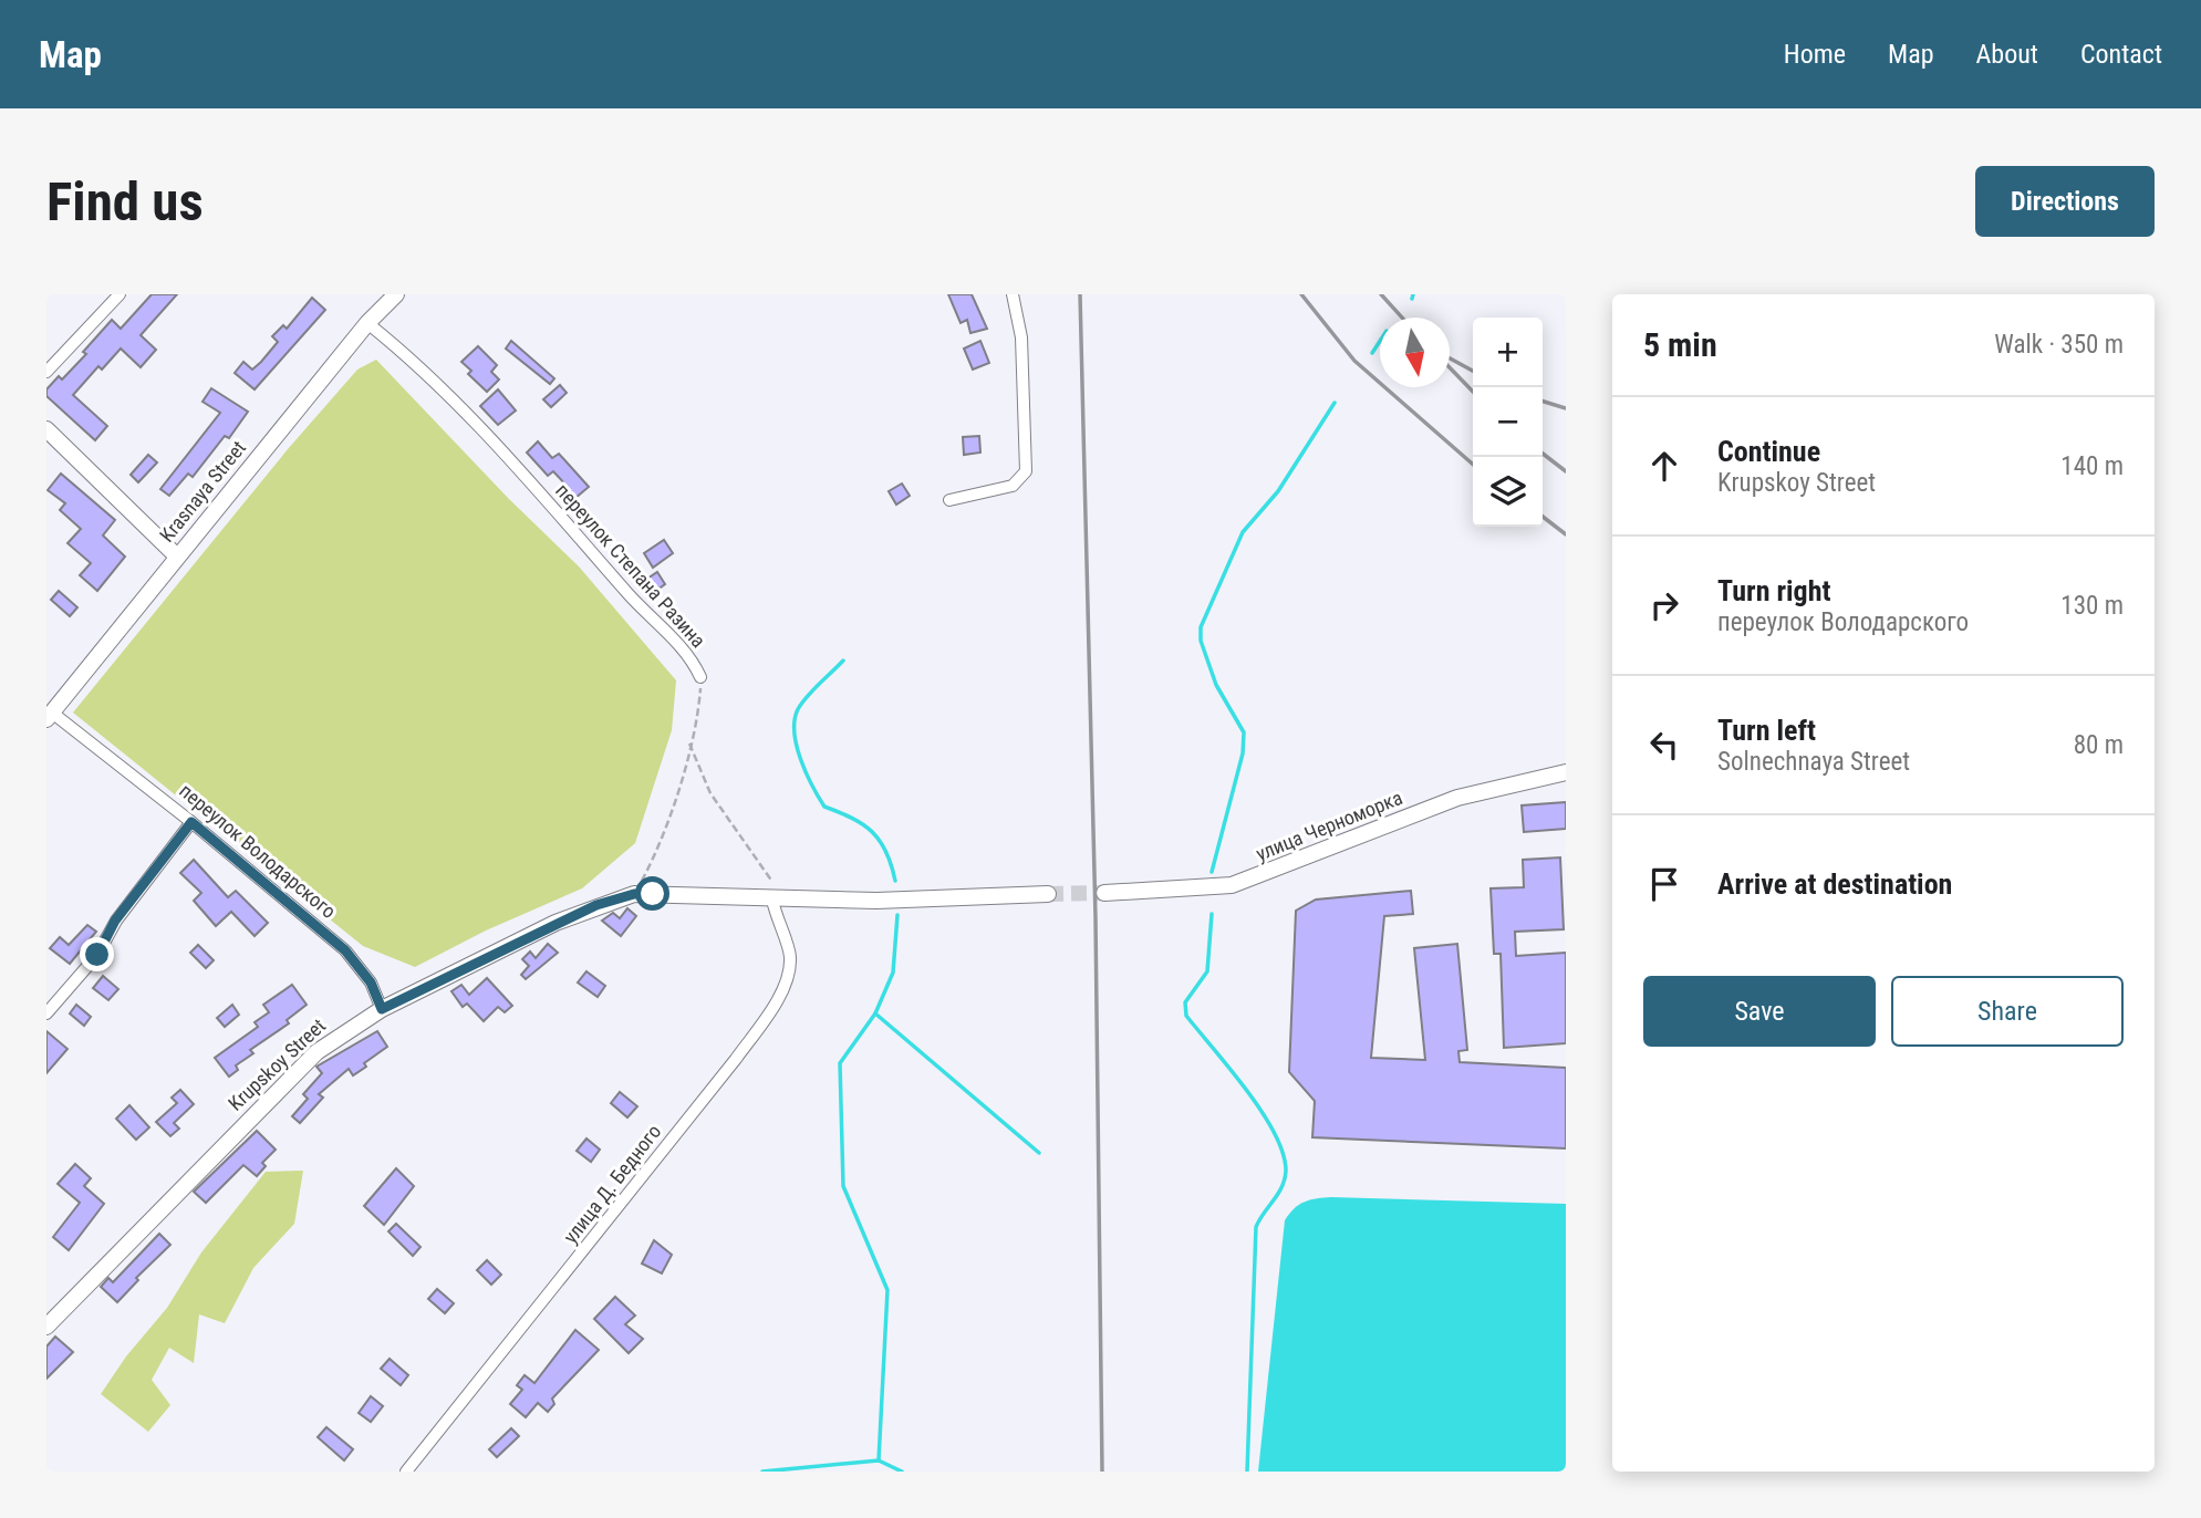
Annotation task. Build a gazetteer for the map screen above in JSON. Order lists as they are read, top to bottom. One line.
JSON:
{"streets":{"street":["Krasnaya Street","переулок Степана Разина","улица Черноморка","переулок Володарского","Krupskoy Street","улица Д. Бедного"]},"crossings":[["Krasnaya Street","переулок Степана Разина"],["Krasnaya Street","переулок Володарского"],["переулок Степана Разина","Krupskoy Street"],["переулок Володарского","Krupskoy Street"],["Krupskoy Street","улица Д. Бедного"]],"north":"bottom","page":{"header":"Map","nav":["Home","Map","About","Contact"],"buttons":["Directions",["Save","Share"]],"title":"Find us","heading":["5 min","Walk · 350 m"],"map_buttons":["+","−"],"list":[["Continue","Krupskoy Street","140 m"],["Turn right","переулок Володарского","130 m"],["Turn left","Solnechnaya Street","80 m"],"Arrive at destination"]}}
